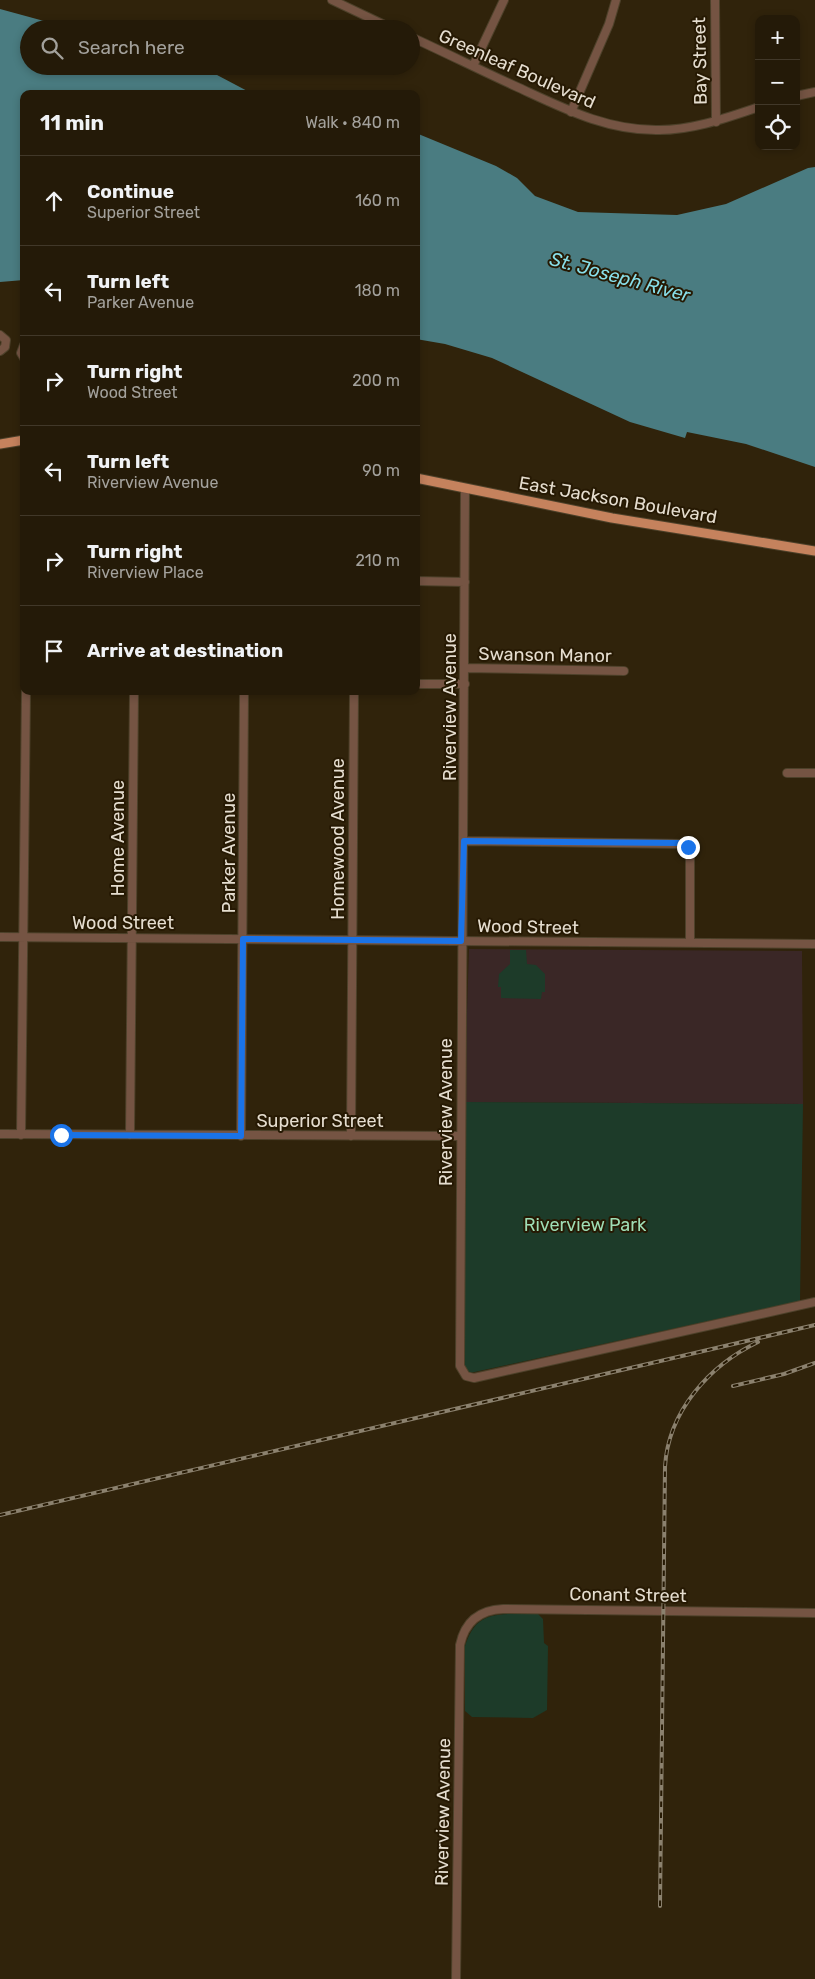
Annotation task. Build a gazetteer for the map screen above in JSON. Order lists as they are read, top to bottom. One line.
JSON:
{"streets":{"main road":["East Jackson Boulevard"],"street":["Bay Street","Greenleaf Boulevard","Swanson Manor","Riverview Avenue","Home Avenue","Homewood Avenue","Parker Avenue","Wood Street","Superior Street","Conant Street"]},"crossings":[["Bay Street","Greenleaf Boulevard"],["East Jackson Boulevard","Riverview Avenue"],["Swanson Manor","Riverview Avenue"],["Riverview Avenue","Wood Street"],["Riverview Avenue","Superior Street"],["Riverview Avenue","Conant Street"],["Home Avenue","Wood Street"],["Home Avenue","Superior Street"],["Homewood Avenue","Wood Street"],["Homewood Avenue","Superior Street"],["Parker Avenue","Wood Street"],["Parker Avenue","Superior Street"]],"water":["St. Joseph River"],"parks":["Riverview Park"],"page":{"map_buttons":["+","−"],"search":"Search here","heading":["11 min","Walk · 840 m"],"list":[["Continue","Superior Street","160 m"],["Turn left","Parker Avenue","180 m"],["Turn right","Wood Street","200 m"],["Turn left","Riverview Avenue","90 m"],["Turn right","Riverview Place","210 m"],"Arrive at destination"]}}
